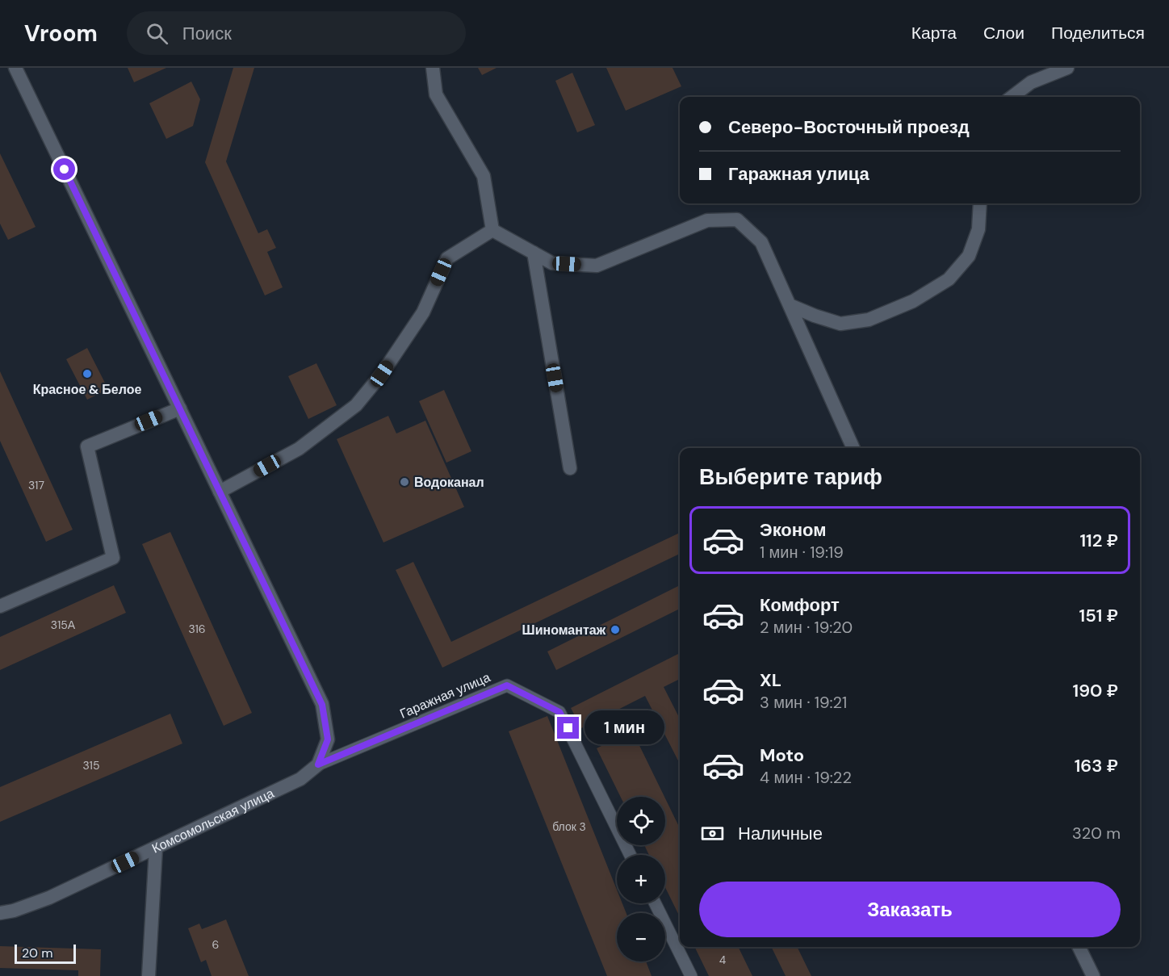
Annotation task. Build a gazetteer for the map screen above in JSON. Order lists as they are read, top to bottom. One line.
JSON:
{"streets":{"street":["Комсомольская улица"],"lane":["Гаражная улица"]},"crossings":[["Гаражная улица","Комсомольская улица"]],"places":["Красное & Белое","Водоканал","Шиномантаж"],"house_numbers":["317","315А","316","315","блок 3","6","4"],"scale_bar":"20 m","page":{"header":"Vroom","search":"Поиск","nav":["Карта","Слои","Поделиться"],"banner":["Северо-Восточный проезд","Гаражная улица"],"heading":"Выберите тариф","list":[{"name":"Эконом","note":"1 мин · 19:19","value":"112 ₽"},{"name":"Комфорт","note":"2 мин · 19:20","value":"151 ₽"},{"name":"XL","note":"3 мин · 19:21","value":"190 ₽"},{"name":"Moto","note":"4 мин · 19:22","value":"163 ₽"}],"bubble":"1 мин","map_buttons":["+","−"],"pay":["Наличные","320 m"],"buttons":"Заказать","scale":"20 m"}}
